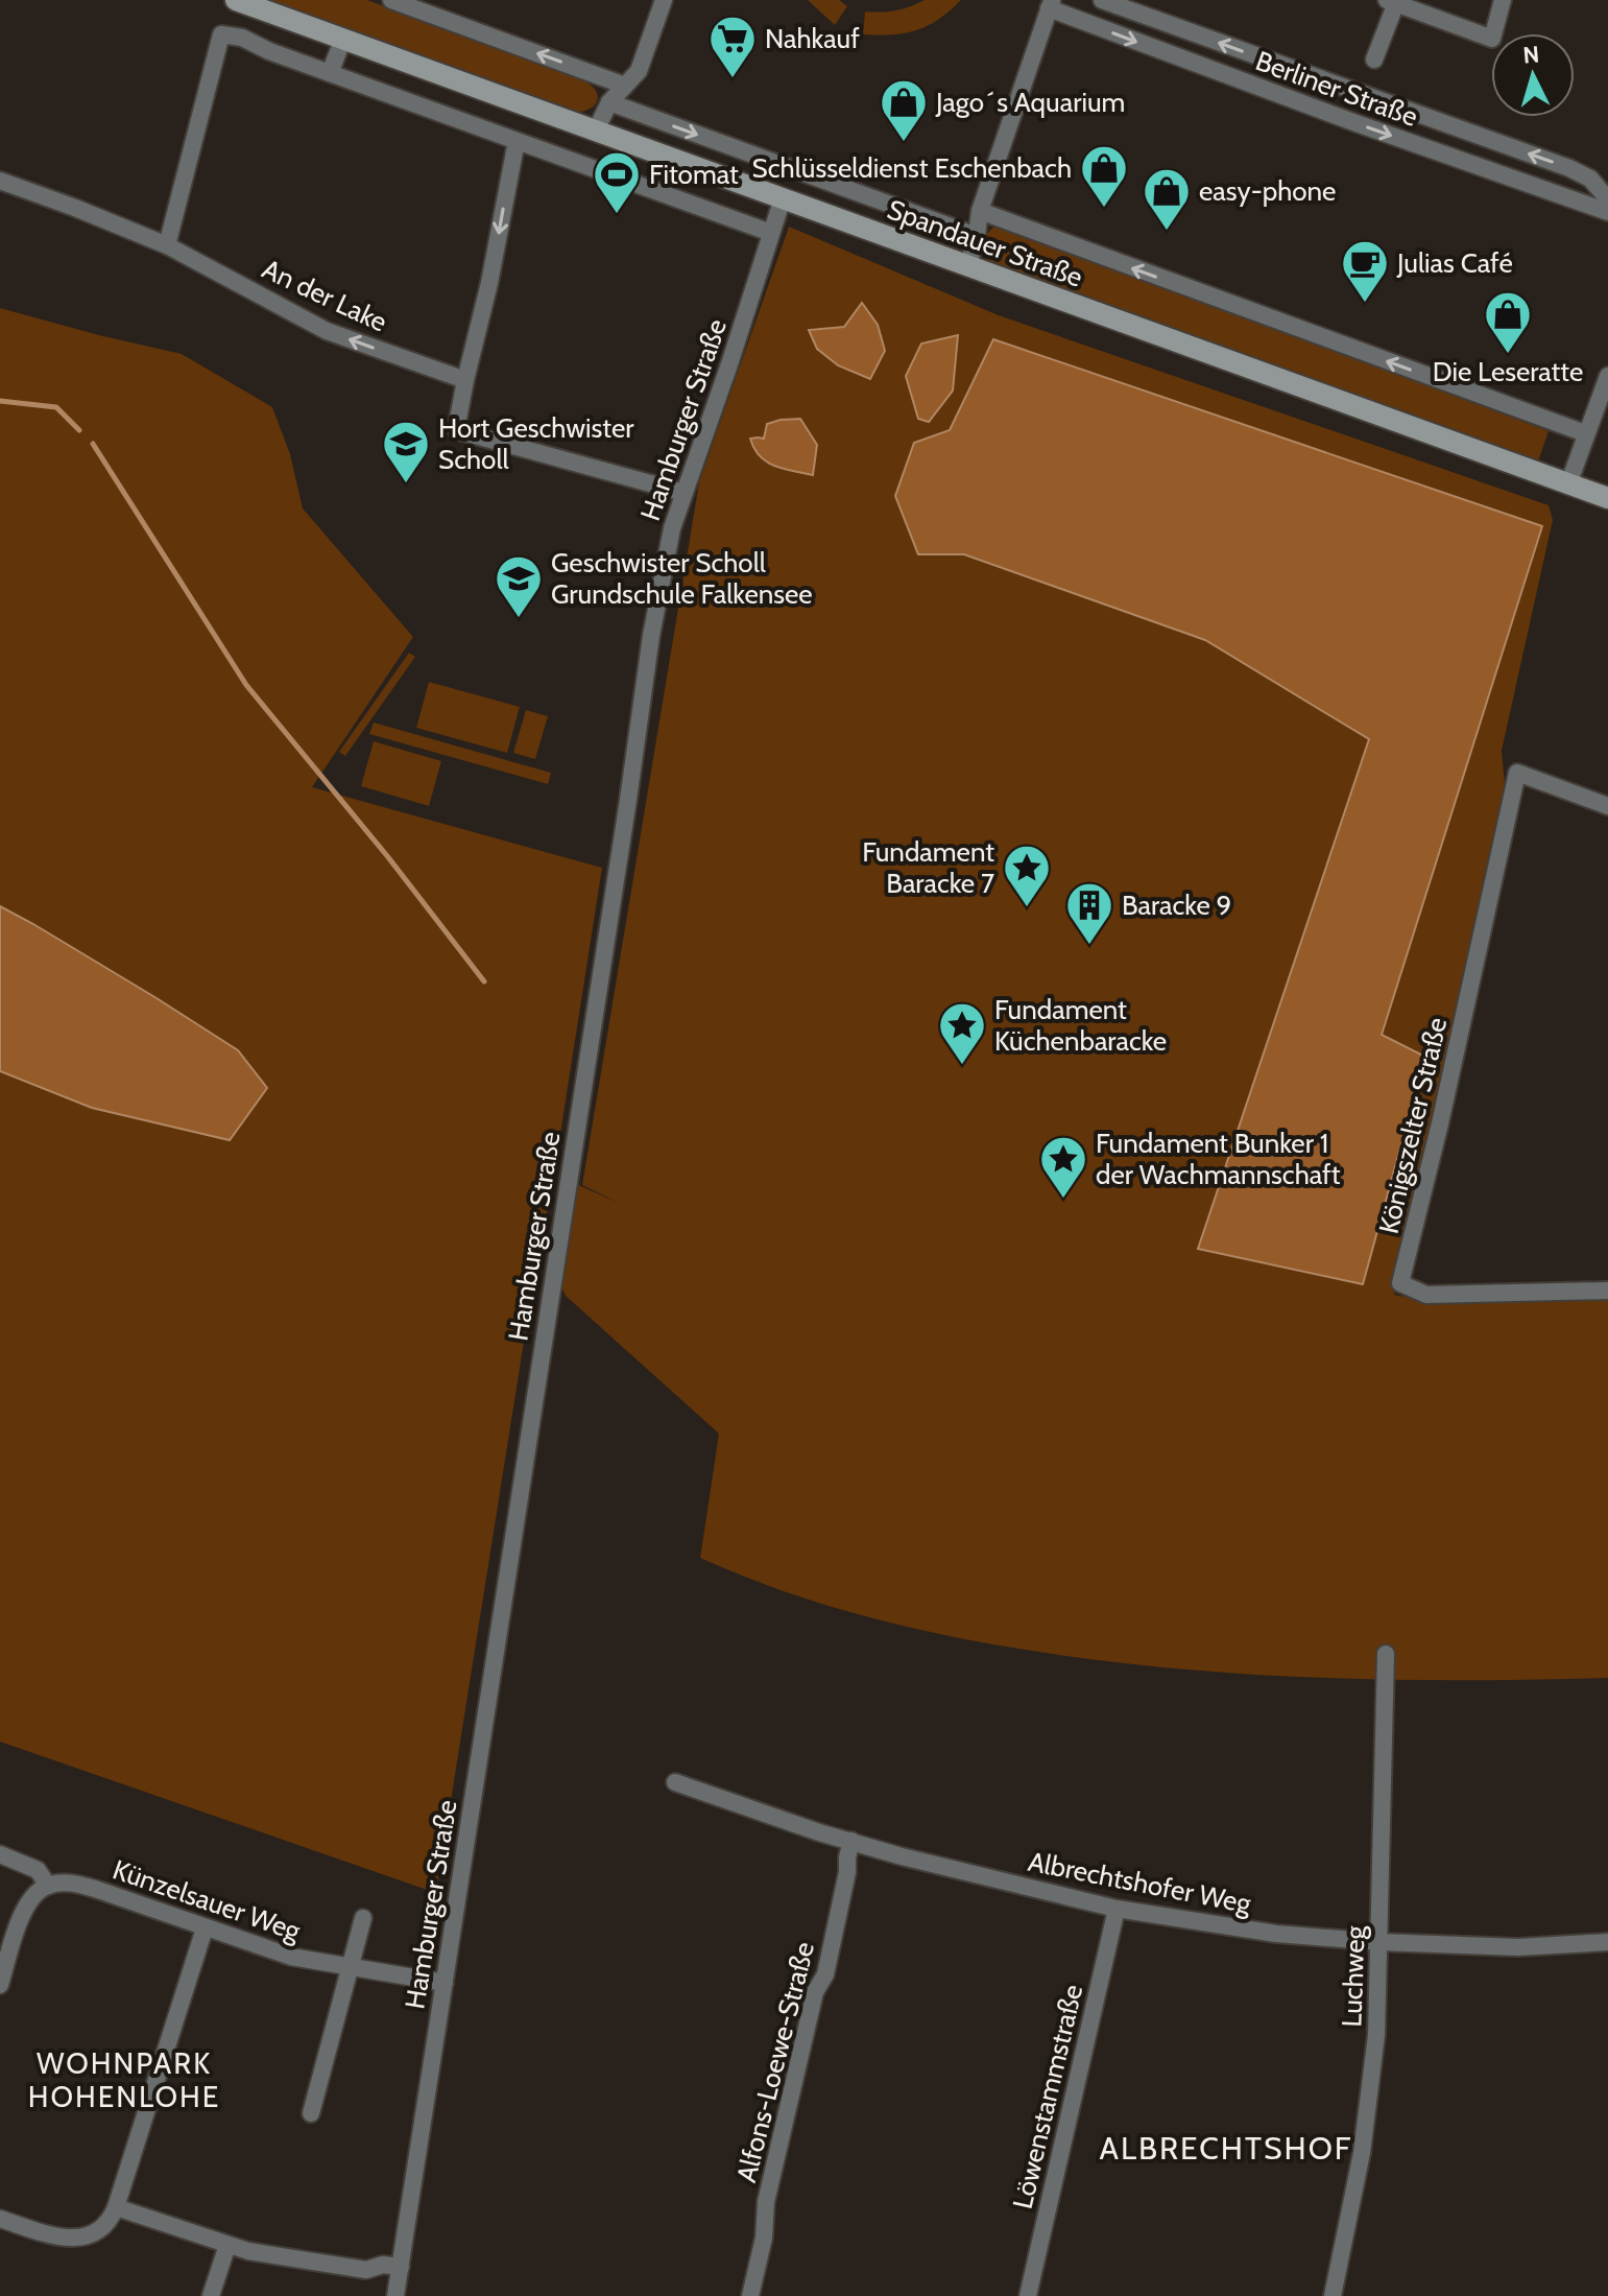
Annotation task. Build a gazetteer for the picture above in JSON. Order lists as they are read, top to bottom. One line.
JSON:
{"streets":{"main road":["Spandauer Straße"],"street":["Berliner Straße","An der Lake","Hamburger Straße","Königszelter Straße","Albrechtshofer Weg","Künzelsauer Weg","Luchweg","Alfons-Loewe-Straße","Löwenstammstraße"]},"crossings":[["Berliner Straße","Spandauer Straße"],["Spandauer Straße","Hamburger Straße"],["Hamburger Straße","Künzelsauer Weg"],["Albrechtshofer Weg","Luchweg"],["Albrechtshofer Weg","Alfons-Loewe-Straße"],["Albrechtshofer Weg","Löwenstammstraße"]],"one_way":["An der Lake"],"districts":["WOHNPARK HOHENLOHE","ALBRECHTSHOF"],"places":{"supermarket":["Nahkauf"],"shop":["Jago´s Aquarium","Schlüsseldienst Eschenbach","easy-phone","Die Leseratte"],"sports":["Fitomat"],"cafe":["Julias Café"],"school or university":["Hort Geschwister Scholl","Geschwister Scholl Grundschule Falkensee"],"place":["Fundament Baracke 7","Fundament Küchenbaracke","Fundament Bunker 1 der Wachmannschaft"],"building":["Baracke 9"]},"north":"top"}
